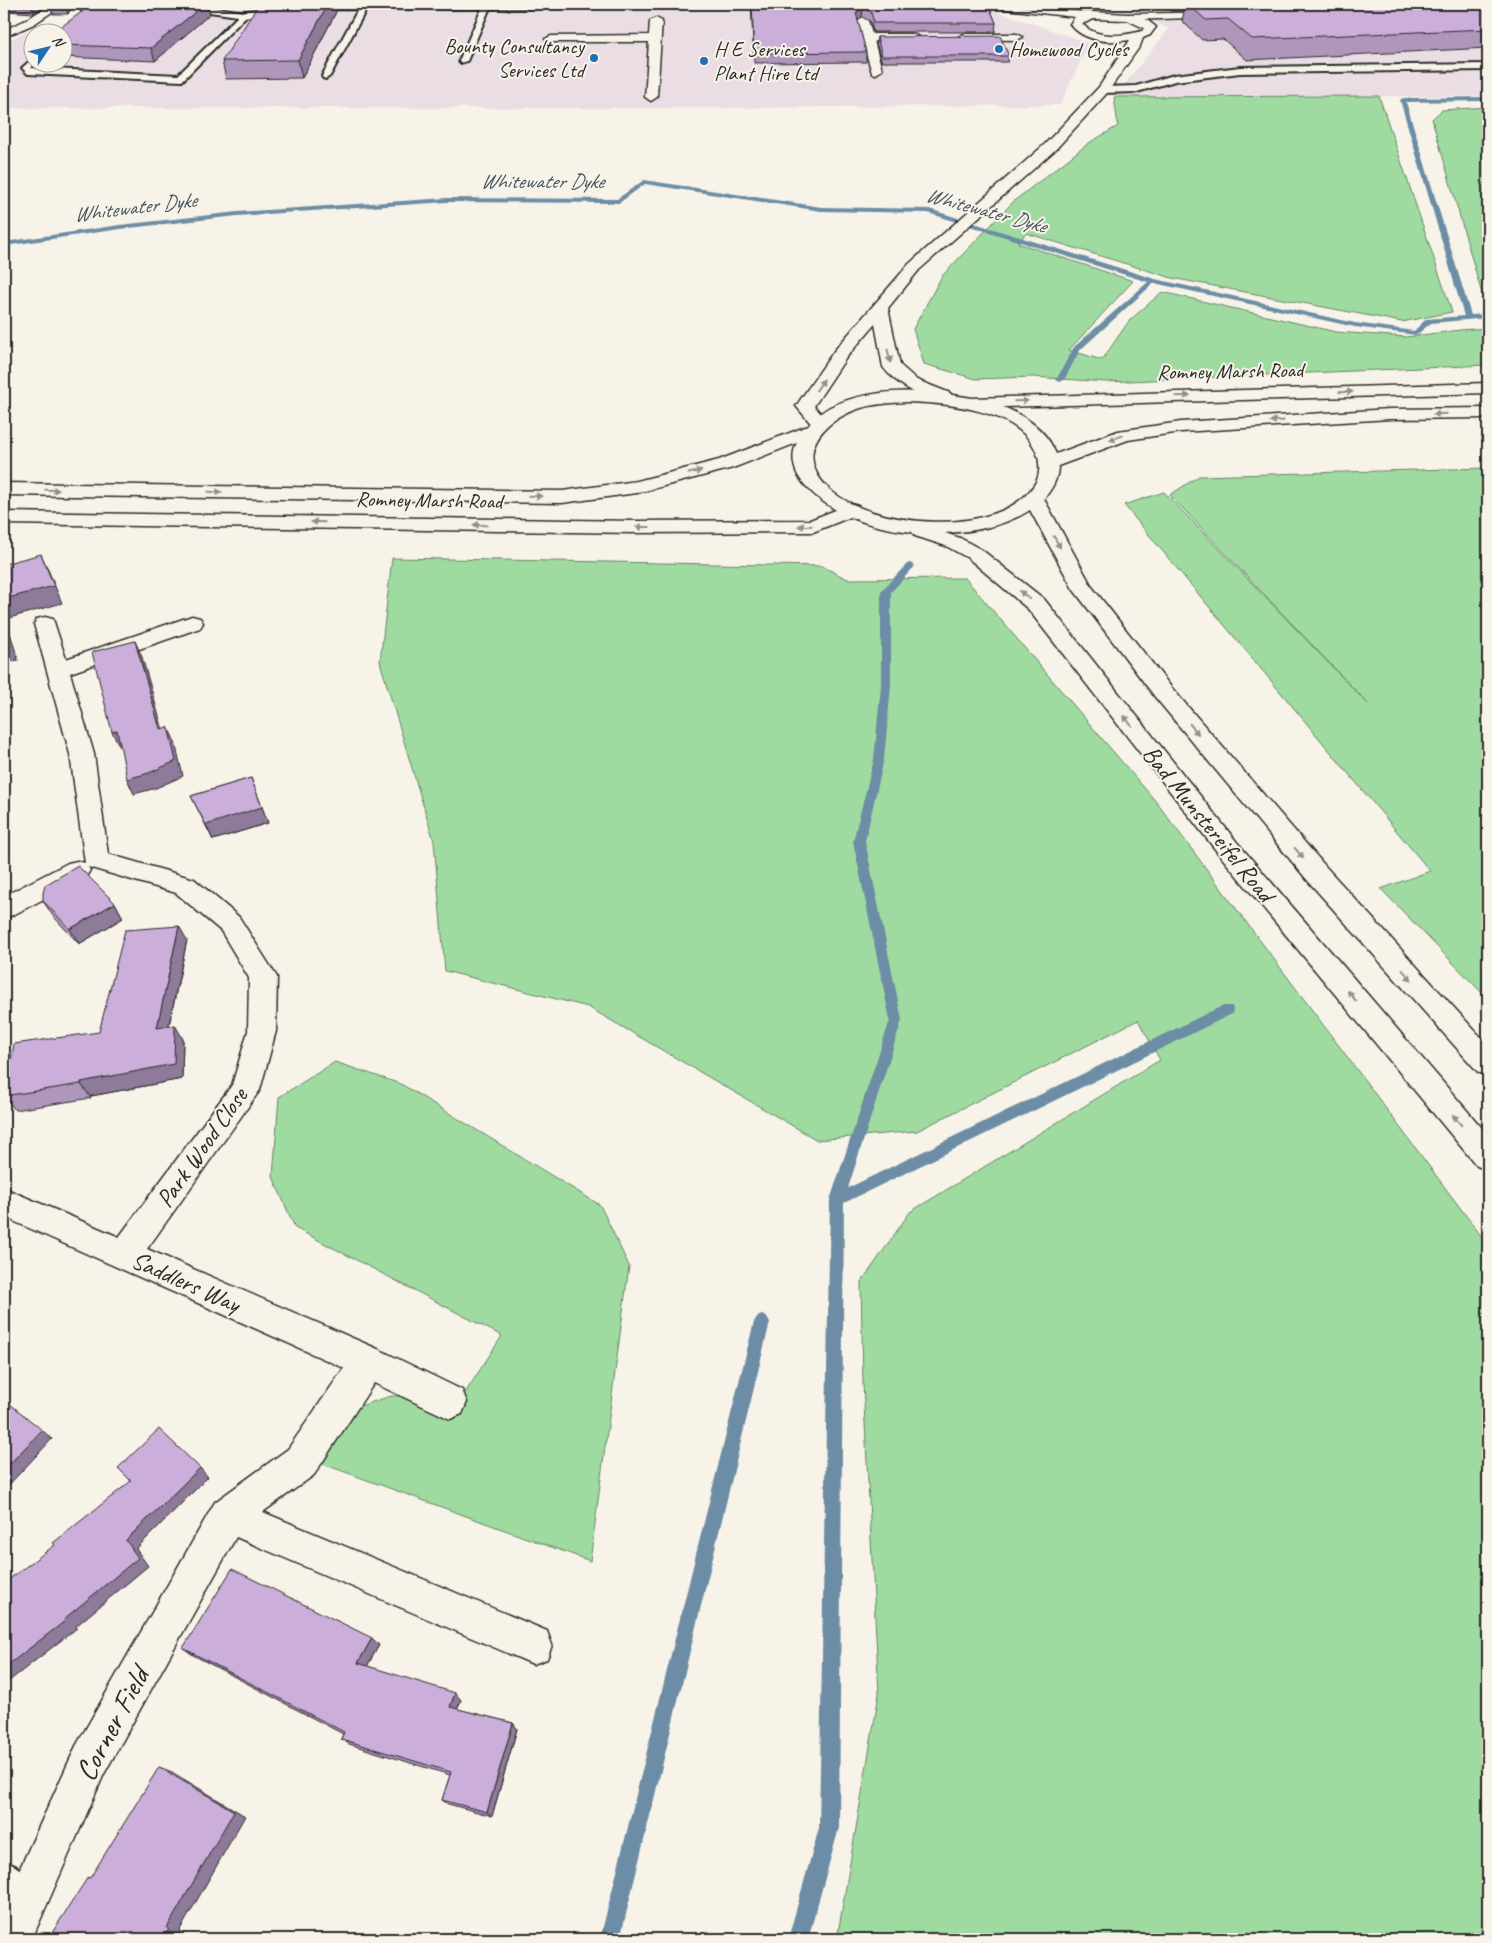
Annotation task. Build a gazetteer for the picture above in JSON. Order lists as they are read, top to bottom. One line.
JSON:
{"streets":{"street":["Romney Marsh Road","Bad Munstereifel Road","Park Wood Close","Saddlers Way","Corner Field"]},"crossings":[["Park Wood Close","Saddlers Way"],["Saddlers Way","Corner Field"]],"water":["Whitewater Dyke"],"places":["Homewood Cycles","Bounty Consultancy Services Ltd","H E Services Plant Hire Ltd"],"north":"top right"}
